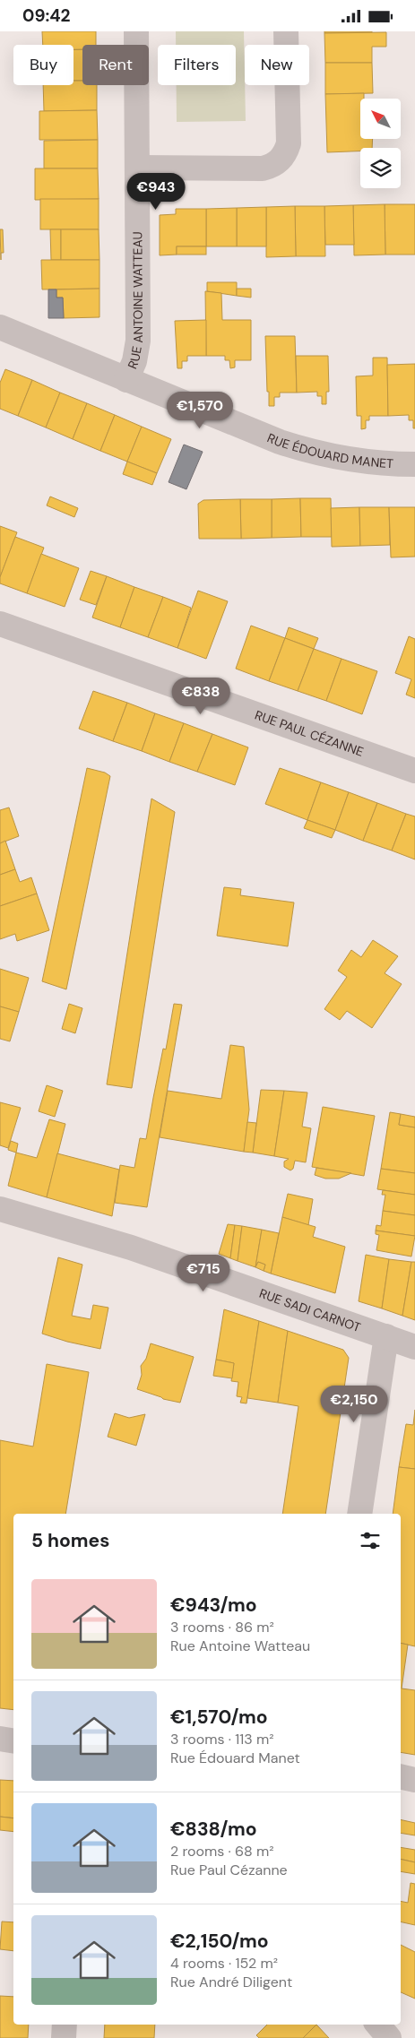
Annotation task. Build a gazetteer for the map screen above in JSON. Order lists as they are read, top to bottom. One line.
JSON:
{"streets":{"street":["RUE ANTOINE WATTEAU","RUE ÉDOUARD MANET","RUE PAUL CÉZANNE","RUE SADI CARNOT"]},"crossings":[["RUE ANTOINE WATTEAU","RUE ÉDOUARD MANET"]],"north":"top left","page":{"status":"09:42","chip":["Buy","Rent","Filters","New"],"price":["€943","€1,570","€838","€715","€2,150"],"heading":"5 homes","list":[{"name":"€943/mo","note":"3 rooms · 86 m² · Rue Antoine Watteau"},{"name":"€1,570/mo","note":"3 rooms · 113 m² · Rue Édouard Manet"},{"name":"€838/mo","note":"2 rooms · 68 m² · Rue Paul Cézanne"},{"name":"€2,150/mo","note":"4 rooms · 152 m² · Rue André Diligent"}]}}
